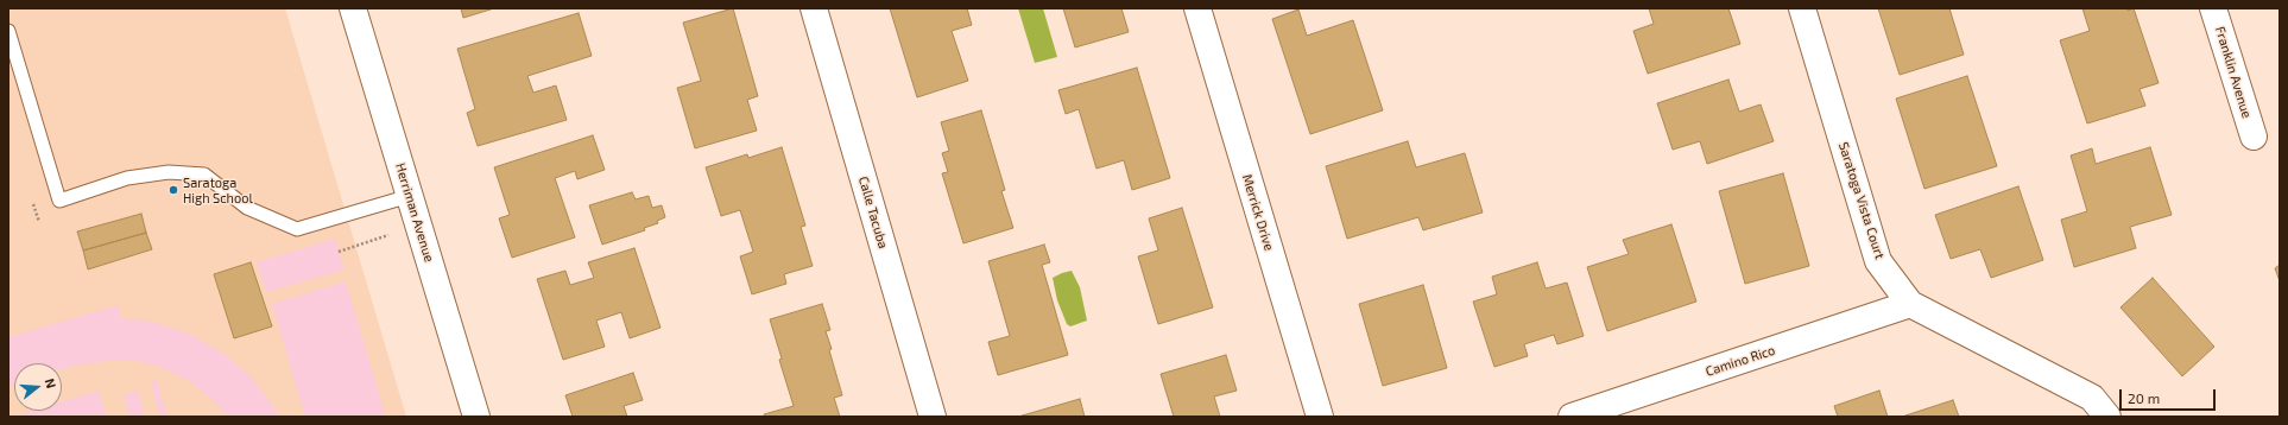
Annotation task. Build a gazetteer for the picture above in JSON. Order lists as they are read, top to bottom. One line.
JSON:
{"streets":{"street":["Franklin Avenue","Saratoga Vista Court","Herriman Avenue","Calle Tacuba","Merrick Drive","Camino Rico"]},"crossings":[["Saratoga Vista Court","Camino Rico"]],"places":["Saratoga High School"],"scale_bar":"20 m","north":"right"}
